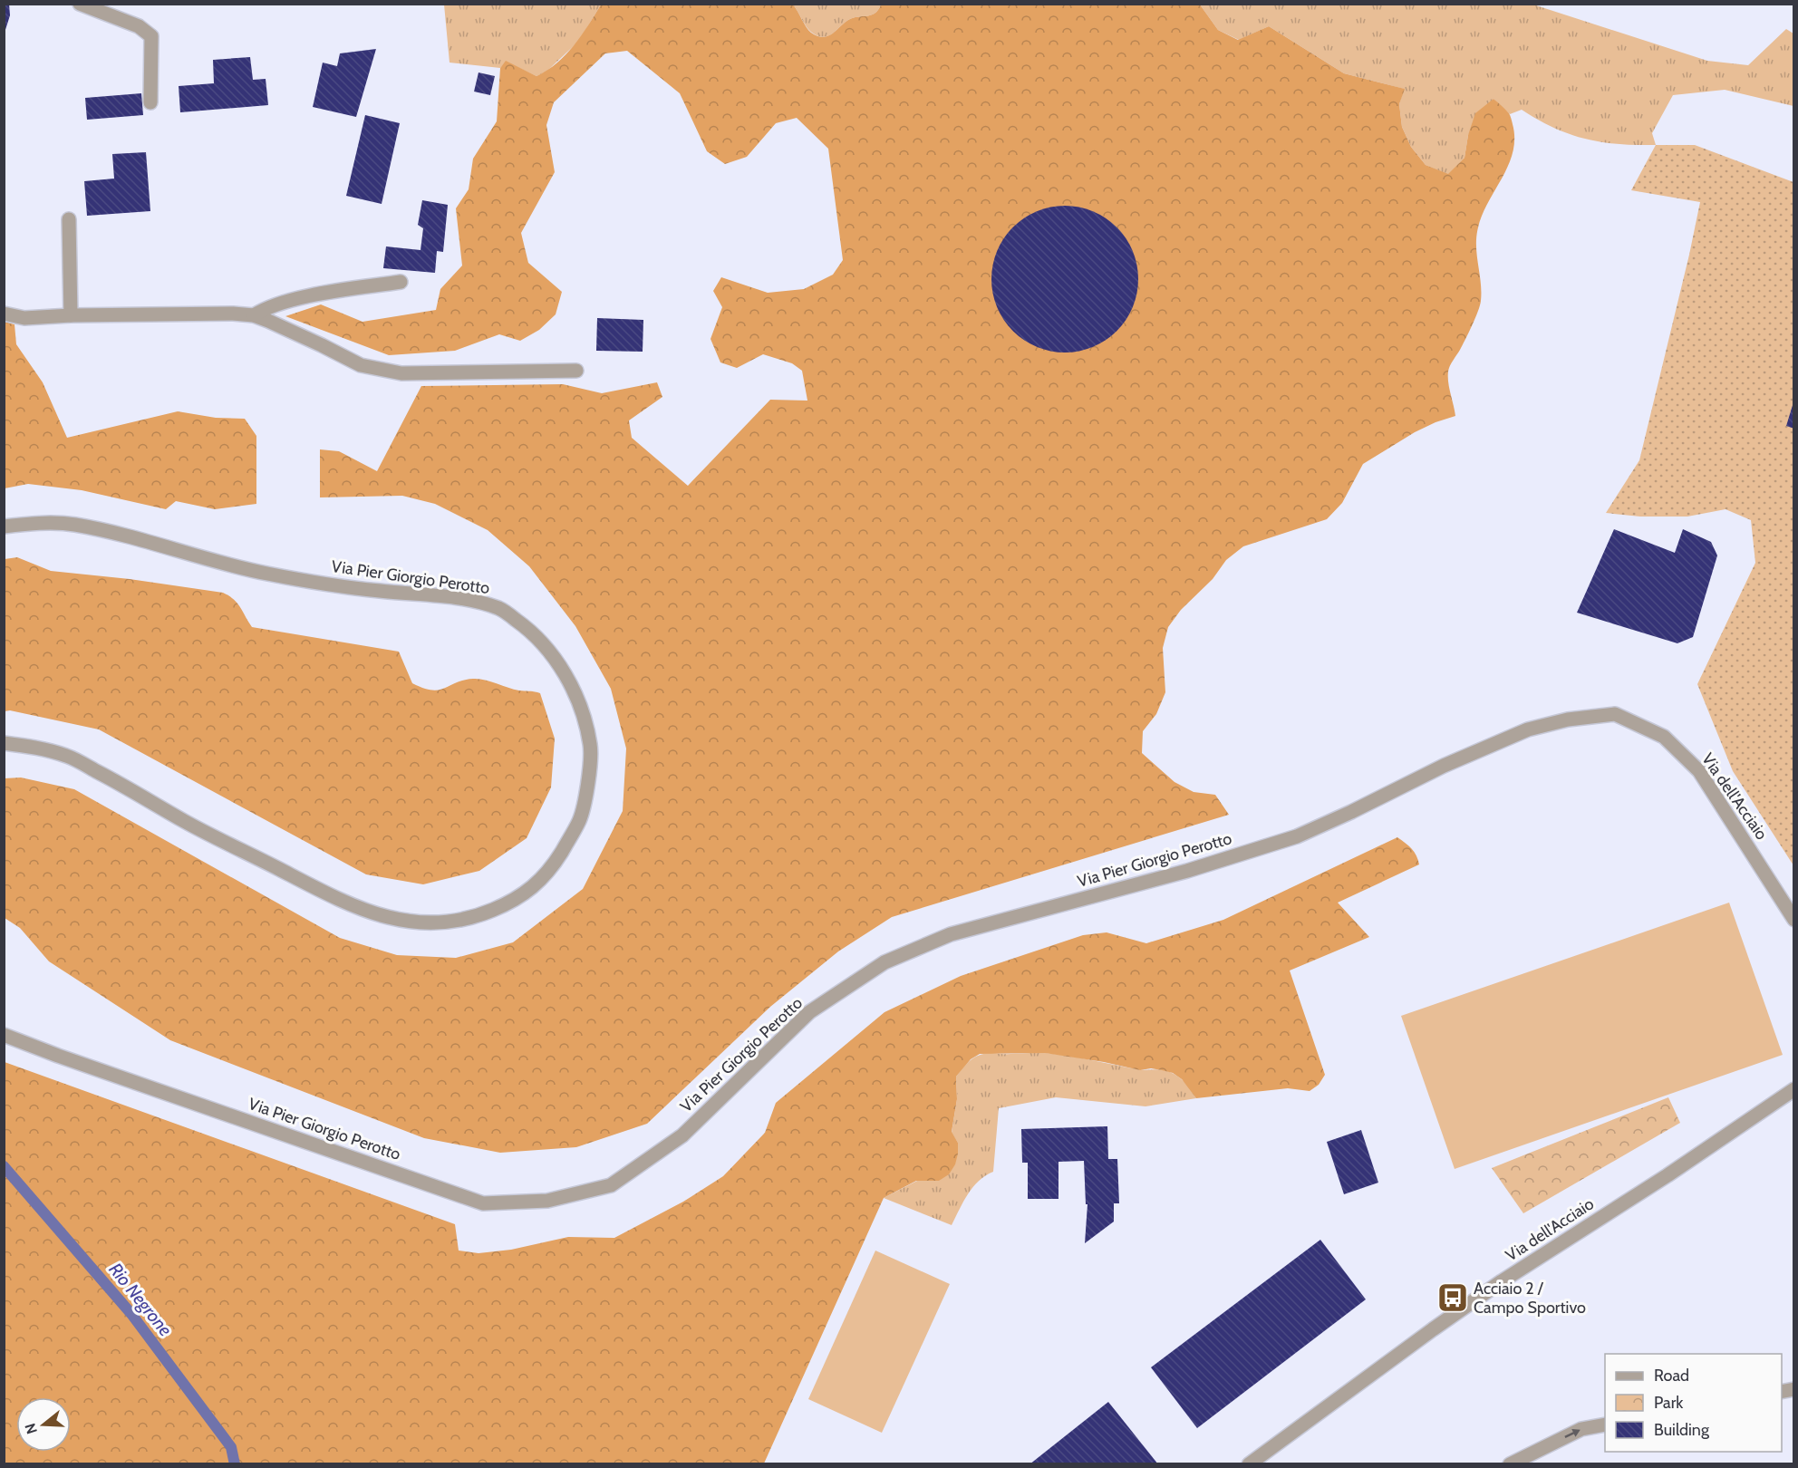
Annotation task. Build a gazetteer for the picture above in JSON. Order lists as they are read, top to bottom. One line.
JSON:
{"streets":{"street":["Via Pier Giorgio Perotto","Via dell'Acciaio"]},"crossings":[["Via Pier Giorgio Perotto","Via dell'Acciaio"]],"water":["Rio Negrone"],"places":{"bus stop":["Acciaio 2 / Campo Sportivo"]},"legend":["Road","Park","Building"],"north":"left"}
